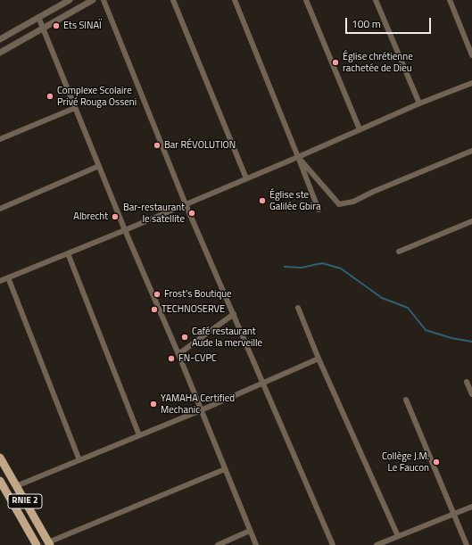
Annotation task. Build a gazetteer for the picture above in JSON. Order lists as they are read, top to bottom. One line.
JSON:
{"streets":{"main road":["RNIE 2"]},"places":["Ets SINAÏ","Église chrétienne rachetée de Dieu","Complexe Scolaire Privé Rouga Osseni","Bar RÉVOLUTION","Église ste Galilée Gbira","Bar-restaurant le satellite","Albrecht","Frost's Boutique","TECHNOSERVE","Café restaurant Aude la merveille","FN-CVPC","YAMAHA Certified Mechanic","Collège J.M. Le Faucon"],"scale_bar":"100 m"}
